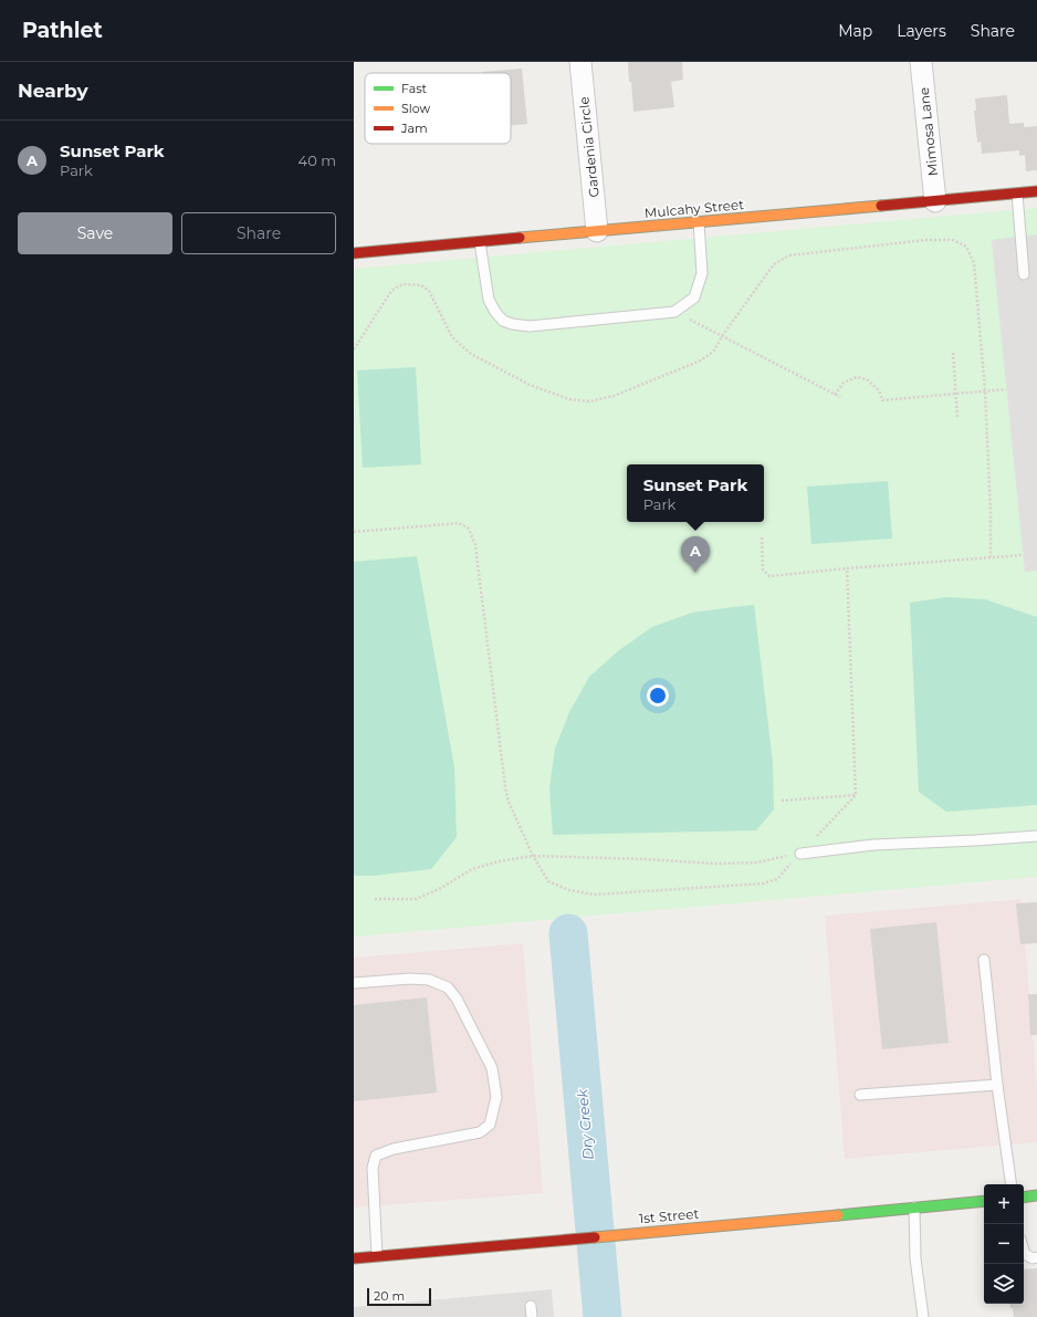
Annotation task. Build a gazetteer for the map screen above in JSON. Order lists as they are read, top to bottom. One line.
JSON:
{"streets":{"street":["Mimosa Lane","Gardenia Circle","Mulcahy Street","1st Street"]},"crossings":[["Mimosa Lane","Mulcahy Street"],["Gardenia Circle","Mulcahy Street"]],"water":["Dry Creek"],"legend":["Fast","Slow","Jam"],"scale_bar":"20 m","page":{"header":"Pathlet","nav":["Map","Layers","Share"],"heading":"Nearby","list":[{"mark":"A","name":"Sunset Park","note":"Park","value":"40 m"}],"buttons":["Save","Share"],"popup":["Sunset Park","Park"],"pins":"A","map_buttons":["+","−"],"scale":"20 m"}}
